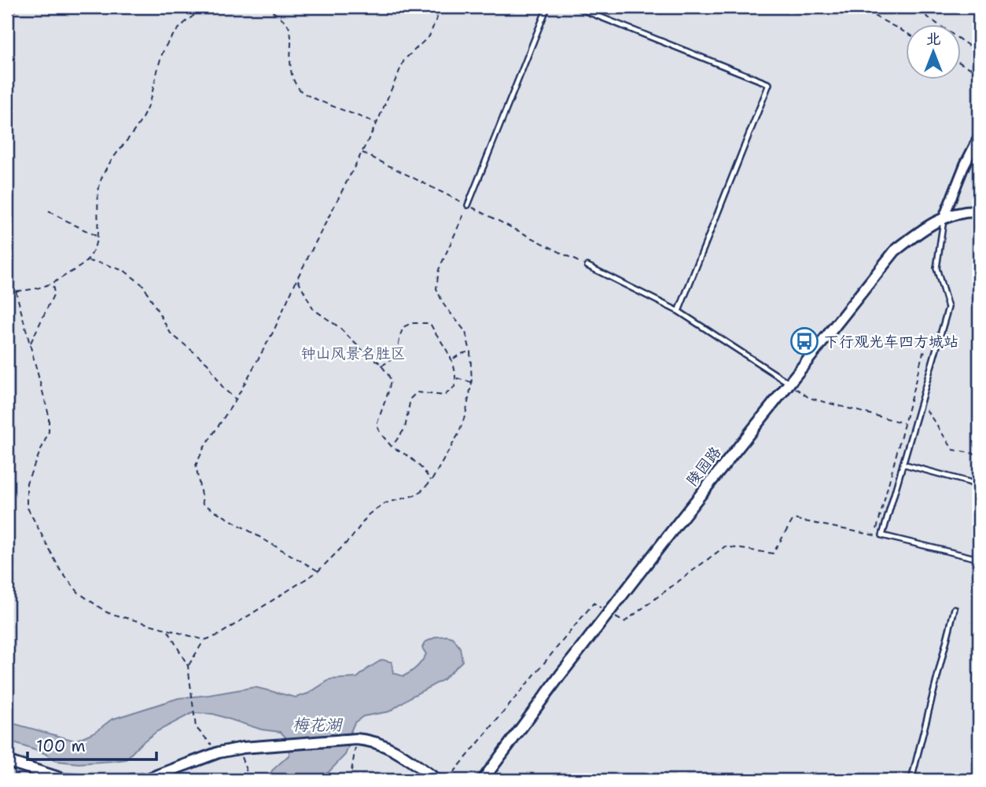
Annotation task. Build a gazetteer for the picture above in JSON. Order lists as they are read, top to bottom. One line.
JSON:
{"streets":{"street":["陵园路"]},"water":["梅花湖"],"parks":["钟山风景名胜区"],"places":{"bus stop":["下行观光车四方城站"]},"scale_bar":"100 m","north":"top"}
